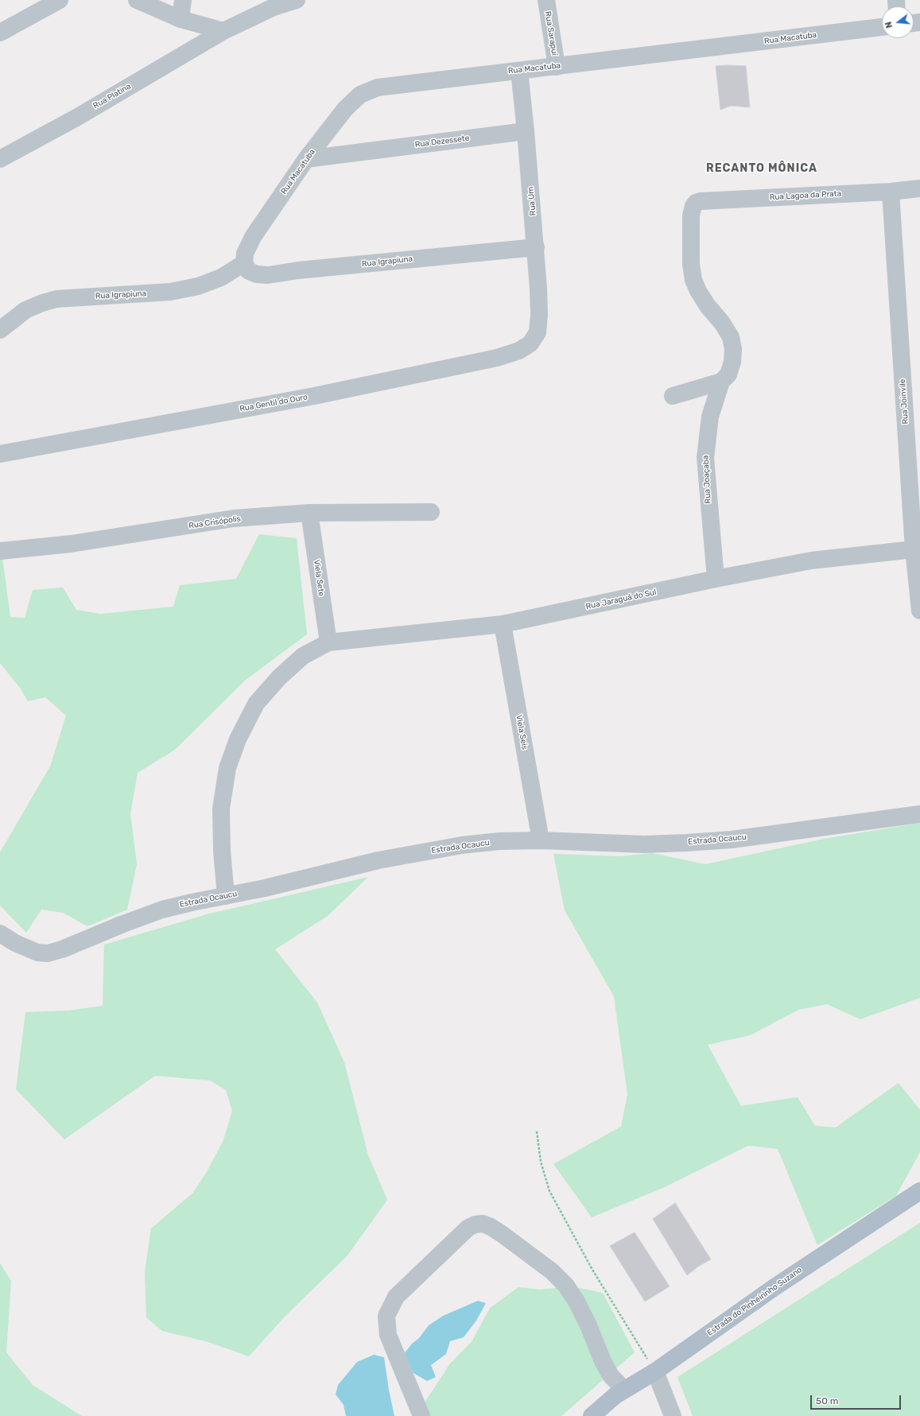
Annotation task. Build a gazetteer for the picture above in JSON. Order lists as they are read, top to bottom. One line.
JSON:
{"streets":{"main road":["Estrada do Pinheirinho Suzano"],"street":["Rua Sarapuí","Rua Macatuba","Rua Platina","Rua Dezessete","Rua Lagoa da Prata","Rua Um","Rua Igrapiuna","Rua Joinvile","Rua Gentil do Ouro","Rua Joaçaba","Rua Crisópolis","Viela Sete","Rua Jaraguá do Sul","Viela Seis","Estrada Ocaucu"]},"crossings":[["Rua Sarapuí","Rua Macatuba"],["Rua Macatuba","Rua Dezessete"],["Rua Macatuba","Rua Um"],["Rua Macatuba","Rua Igrapiuna"],["Rua Dezessete","Rua Um"],["Rua Lagoa da Prata","Rua Joinvile"],["Rua Lagoa da Prata","Rua Joaçaba"],["Rua Um","Rua Igrapiuna"],["Rua Um","Rua Gentil do Ouro"],["Rua Joinvile","Rua Jaraguá do Sul"],["Rua Joaçaba","Rua Jaraguá do Sul"],["Rua Crisópolis","Viela Sete"],["Viela Sete","Rua Jaraguá do Sul"],["Rua Jaraguá do Sul","Viela Seis"],["Viela Seis","Estrada Ocaucu"]],"districts":["RECANTO MÔNICA"],"scale_bar":"50 m","north":"left"}
